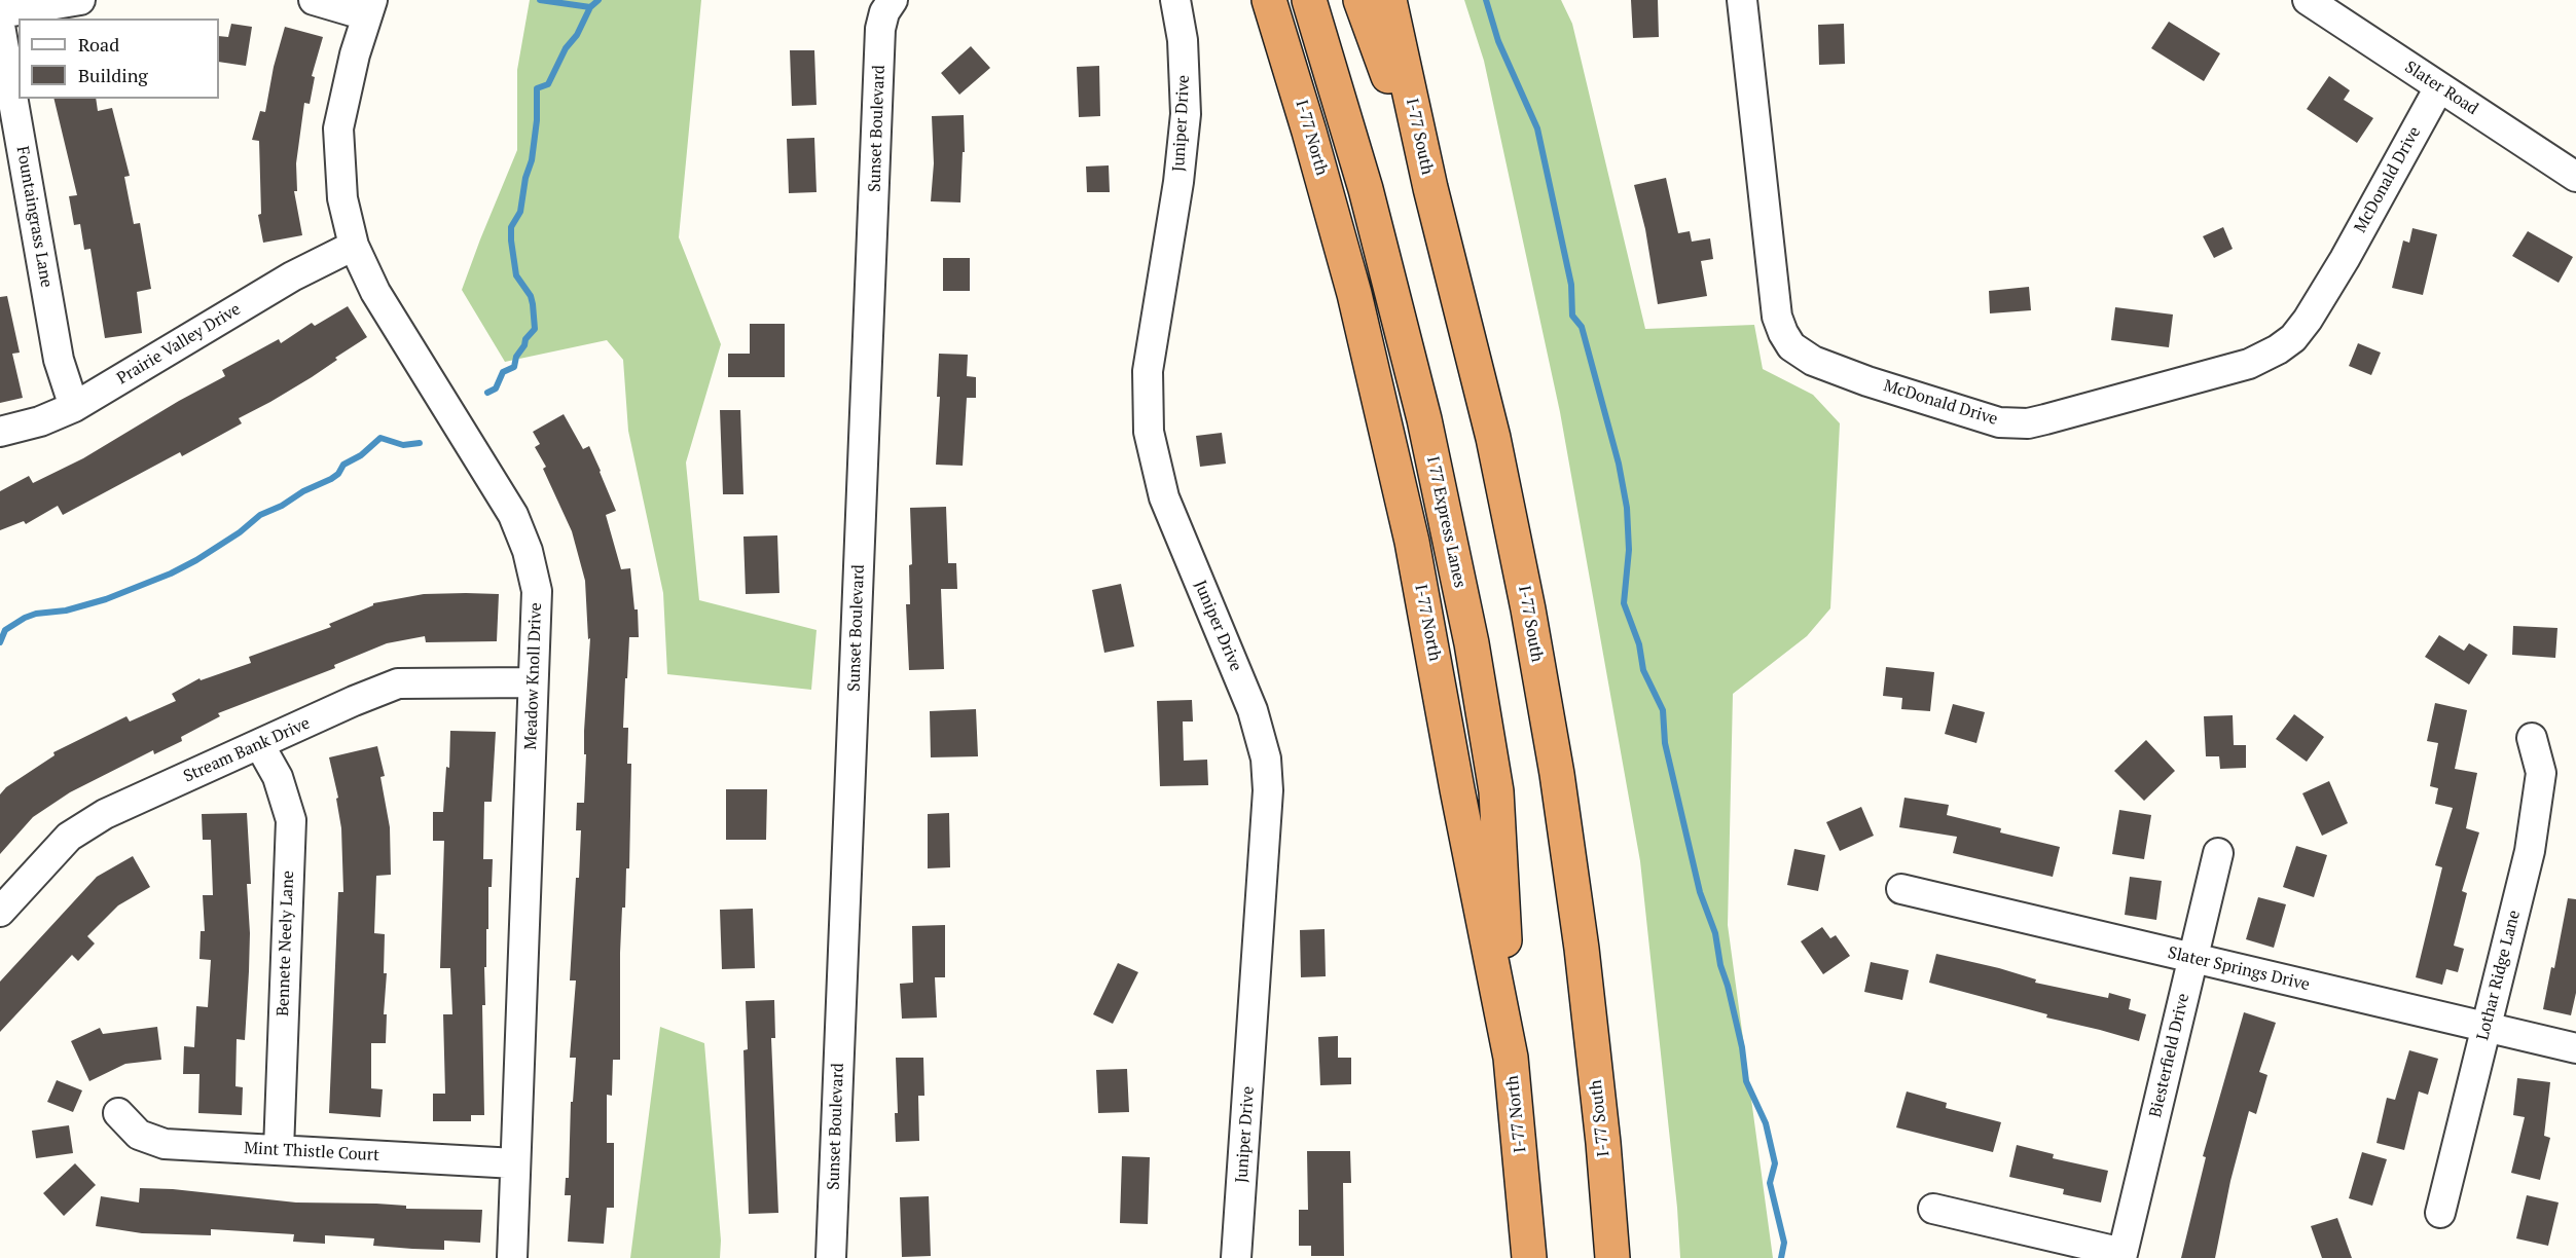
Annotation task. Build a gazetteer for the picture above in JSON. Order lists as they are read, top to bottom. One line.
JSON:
{"streets":{"highway":["I-77 South","I-77 North","I 77 Express Lanes"],"street":["Slater Road","Juniper Drive","Sunset Boulevard","McDonald Drive","Fountaingrass Lane","Prairie Valley Drive","Meadow Knoll Drive","Stream Bank Drive","Bennete Neely Lane","Slater Springs Drive","Lothar Ridge Lane","Biesterfield Drive","Mint Thistle Court"]},"crossings":[["Slater Road","McDonald Drive"],["I-77 North","I 77 Express Lanes"],["Fountaingrass Lane","Prairie Valley Drive"],["Prairie Valley Drive","Meadow Knoll Drive"],["Meadow Knoll Drive","Stream Bank Drive"],["Meadow Knoll Drive","Mint Thistle Court"],["Stream Bank Drive","Bennete Neely Lane"],["Bennete Neely Lane","Mint Thistle Court"],["Slater Springs Drive","Lothar Ridge Lane"],["Slater Springs Drive","Biesterfield Drive"]],"legend":["Road","Building"]}
